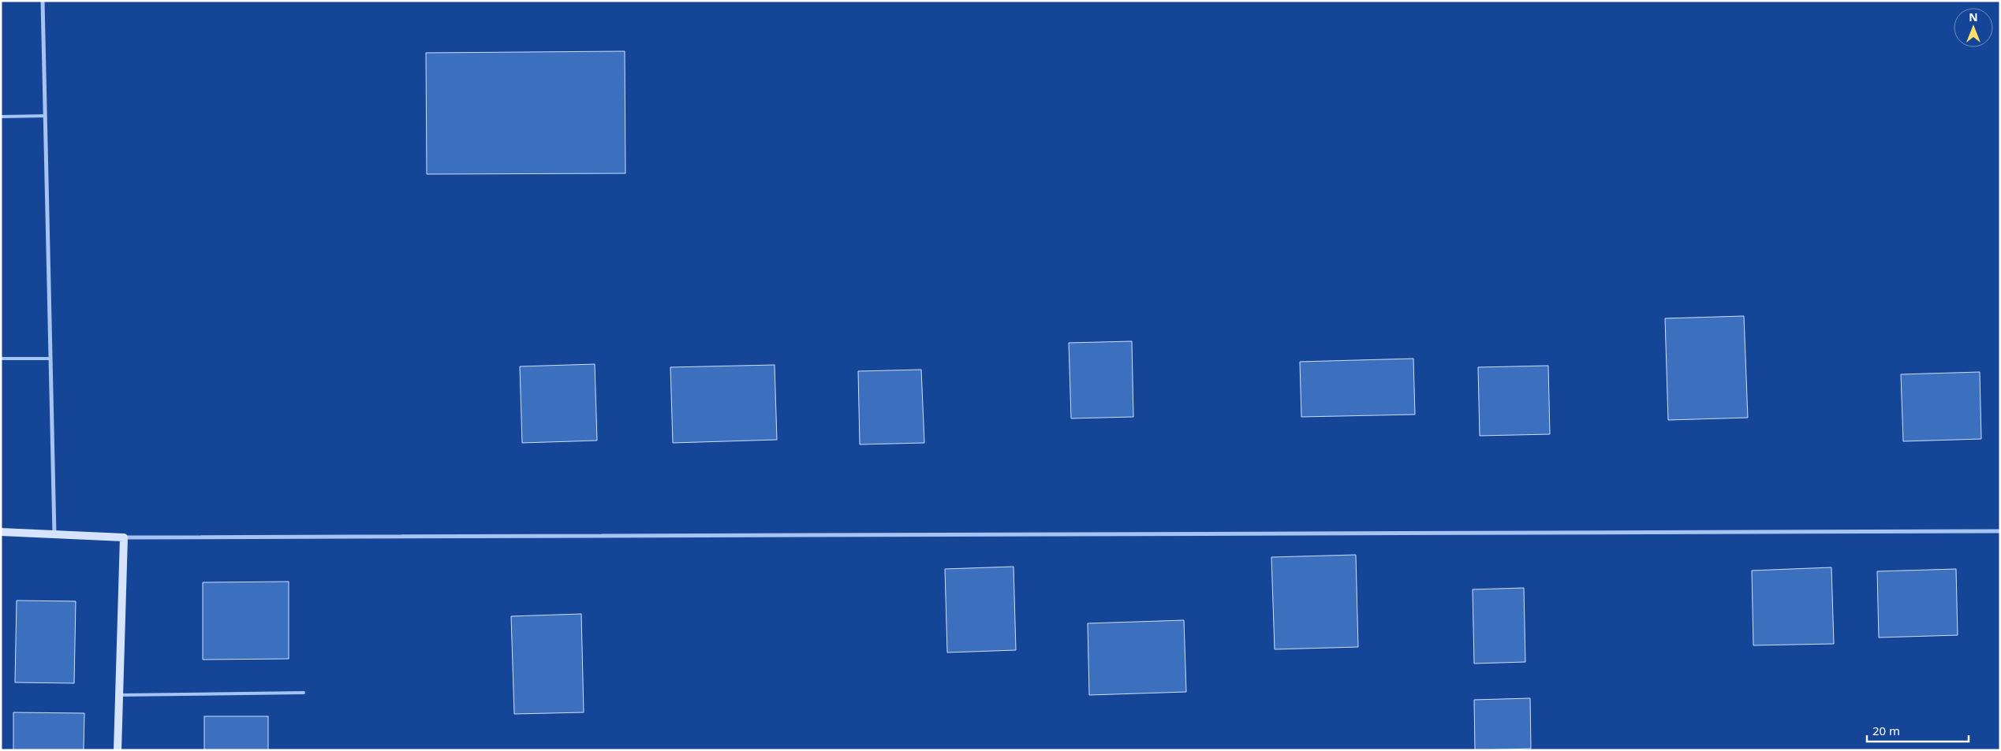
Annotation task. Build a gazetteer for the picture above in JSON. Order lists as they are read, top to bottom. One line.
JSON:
{"scale_bar":"20 m","north":"top"}
